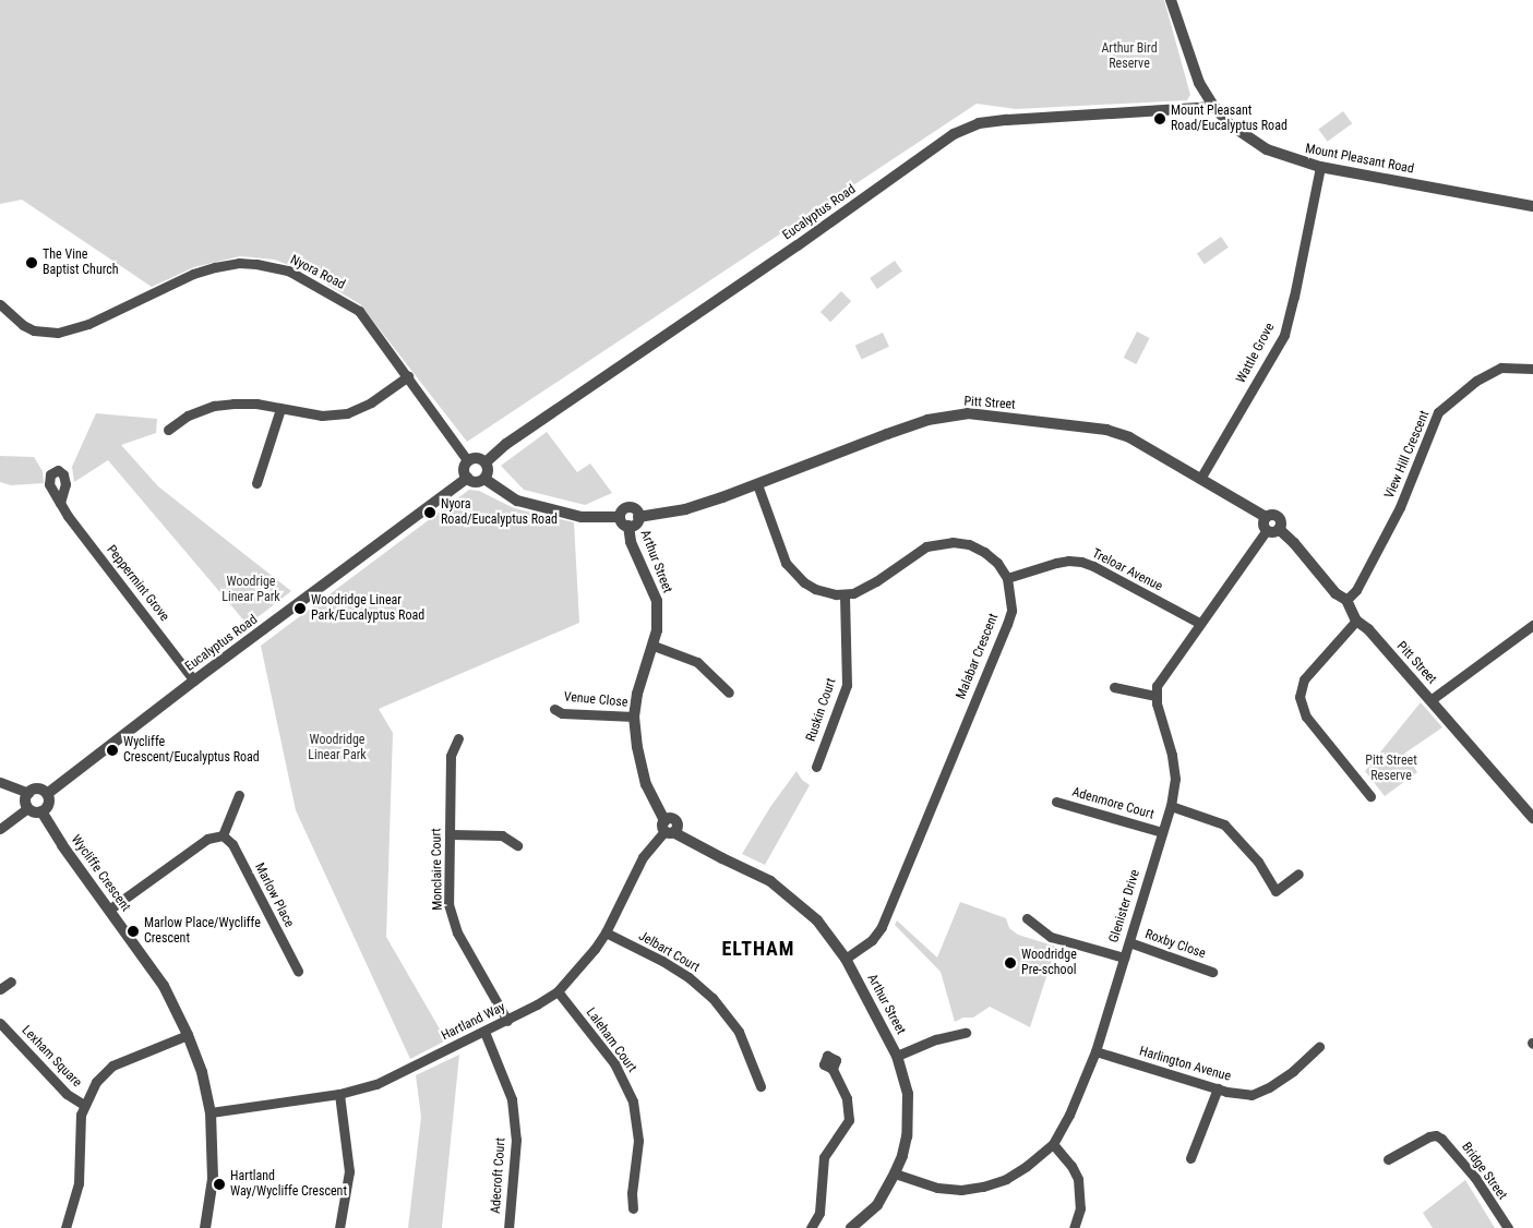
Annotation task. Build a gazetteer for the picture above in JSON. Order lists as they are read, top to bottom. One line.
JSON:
{"streets":{"street":["Mount Pleasant Road","Eucalyptus Road","Nyora Road","Wattle Grove","Pitt Street","View Hill Crescent","Arthur Street","Treloar Avenue","Peppermint Grove","Malabar Crescent","Venue Close","Ruskin Court","Adenmore Court","Monclaire Court","Wycliffe Crescent","Marlow Place","Glenister Drive","Roxby Close","Jelbart Court","Hartland Way","Laleham Court","Lexham Square","Harlington Avenue","Bridge Street","Adecroft Court"]},"crossings":[["Mount Pleasant Road","Eucalyptus Road"],["Mount Pleasant Road","Wattle Grove"],["Eucalyptus Road","Nyora Road"],["Eucalyptus Road","Peppermint Grove"],["Eucalyptus Road","Wycliffe Crescent"],["Wattle Grove","Pitt Street"],["Pitt Street","View Hill Crescent"],["Pitt Street","Arthur Street"],["Arthur Street","Malabar Crescent"],["Arthur Street","Venue Close"],["Arthur Street","Glenister Drive"],["Arthur Street","Hartland Way"],["Treloar Avenue","Malabar Crescent"],["Adenmore Court","Glenister Drive"],["Monclaire Court","Hartland Way"],["Wycliffe Crescent","Hartland Way"],["Glenister Drive","Roxby Close"],["Glenister Drive","Harlington Avenue"],["Jelbart Court","Hartland Way"],["Hartland Way","Laleham Court"],["Hartland Way","Adecroft Court"]],"districts":["ELTHAM"],"parks":["Arthur Bird Reserve","Woodrige Linear Park","Woodridge Linear Park","Pitt Street Reserve"],"places":["Mount Pleasant Road/Eucalyptus Road","The Vine Baptist Church","Nyora Road/Eucalyptus Road","Woodridge Linear Park/Eucalyptus Road","Wycliffe Crescent/Eucalyptus Road","Marlow Place/Wycliffe Crescent","Woodridge Pre-school","Hartland Way/Wycliffe Crescent"]}
